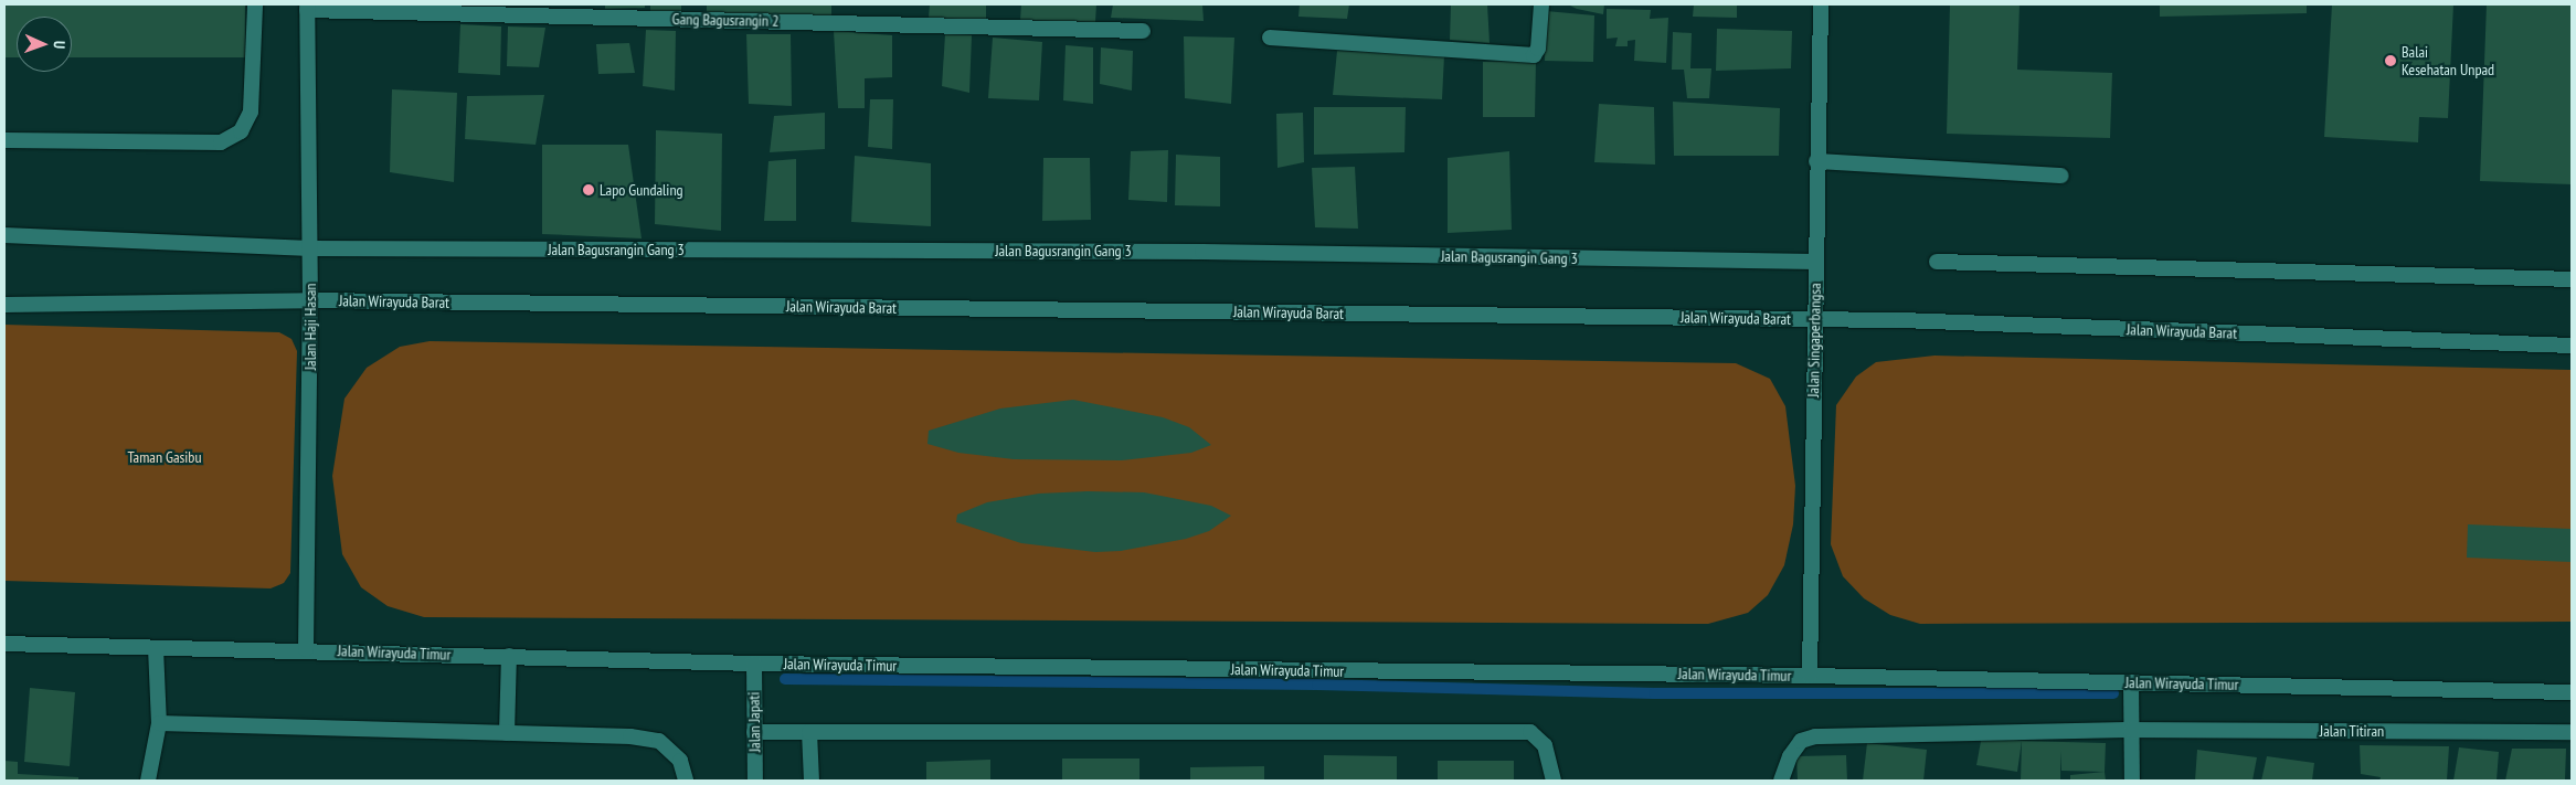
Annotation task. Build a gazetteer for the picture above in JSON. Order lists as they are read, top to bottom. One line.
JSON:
{"streets":{"street":["Gang Bagusrangin 2","Jalan Bagusrangin Gang 3","Jalan Wirayuda Barat","Jalan Haji Hasan","Jalan Singaperbangsa","Jalan Wirayuda Timur","Jalan Japati","Jalan Titiran"]},"crossings":[["Gang Bagusrangin 2","Jalan Haji Hasan"],["Jalan Bagusrangin Gang 3","Jalan Haji Hasan"],["Jalan Bagusrangin Gang 3","Jalan Singaperbangsa"],["Jalan Wirayuda Barat","Jalan Haji Hasan"],["Jalan Wirayuda Barat","Jalan Singaperbangsa"],["Jalan Haji Hasan","Jalan Wirayuda Timur"],["Jalan Singaperbangsa","Jalan Wirayuda Timur"],["Jalan Wirayuda Timur","Jalan Japati"]],"parks":["Taman Gasibu"],"places":["Balai Kesehatan Unpad","Lapo Gundaling"],"north":"right"}
